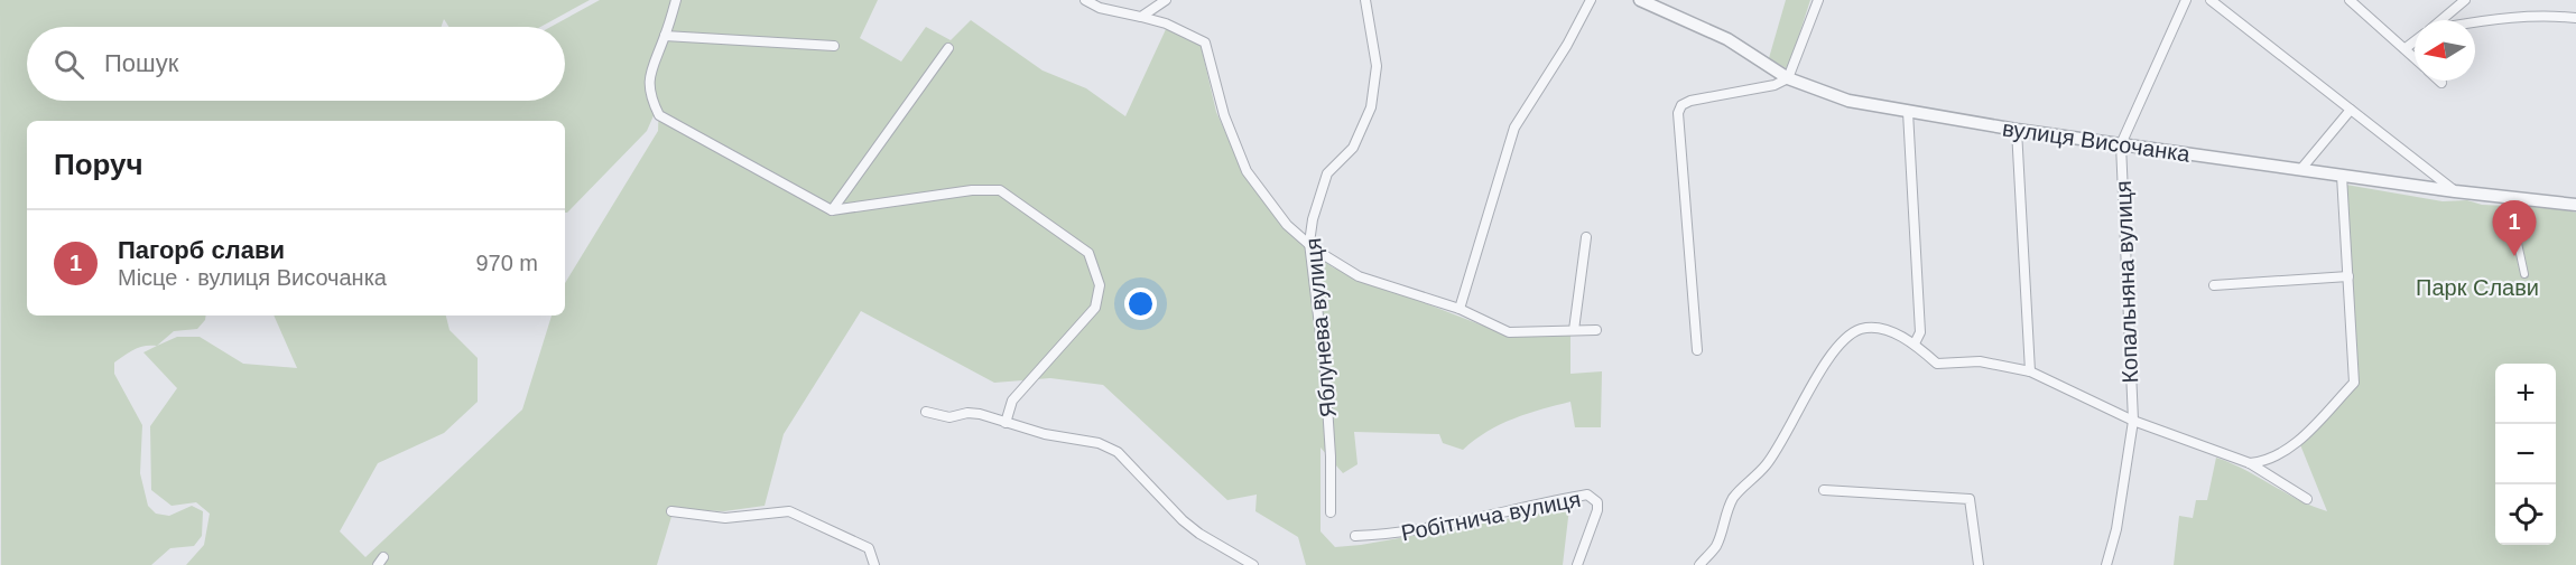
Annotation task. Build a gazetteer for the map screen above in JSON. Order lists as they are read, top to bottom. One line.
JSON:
{"streets":{"street":["вулиця Височанка","Копальняна вулиця","Яблунева вулиця","Робітнича вулиця"]},"crossings":[["вулиця Височанка","Копальняна вулиця"]],"parks":["Парк Слави"],"north":"left","page":{"search":"Пошук","heading":"Поруч","pins":"1","list":[{"mark":"1","name":"Пагорб слави","note":"Місце · вулиця Височанка","value":"970 m"}],"map_buttons":["+","−"]}}
